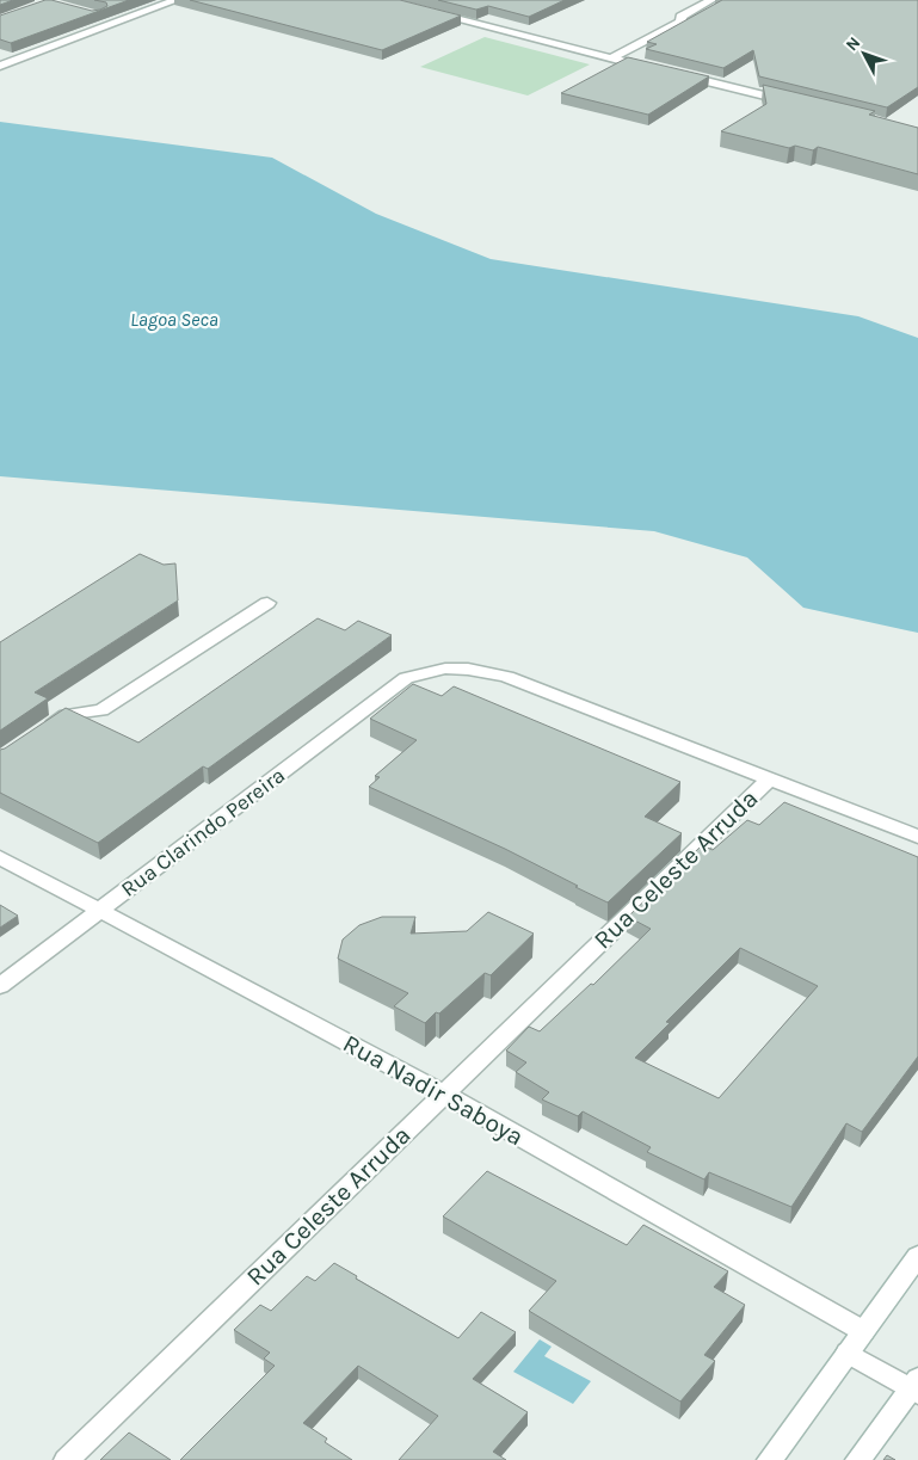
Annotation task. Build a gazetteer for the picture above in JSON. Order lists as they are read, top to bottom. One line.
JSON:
{"streets":{"street":["Rua Clarindo Pereira","Rua Celeste Arruda","Rua Nadir Saboya"]},"crossings":[["Rua Clarindo Pereira","Rua Celeste Arruda"],["Rua Clarindo Pereira","Rua Nadir Saboya"],["Rua Celeste Arruda","Rua Nadir Saboya"]],"water":["Lagoa Seca"],"north":"top left"}
